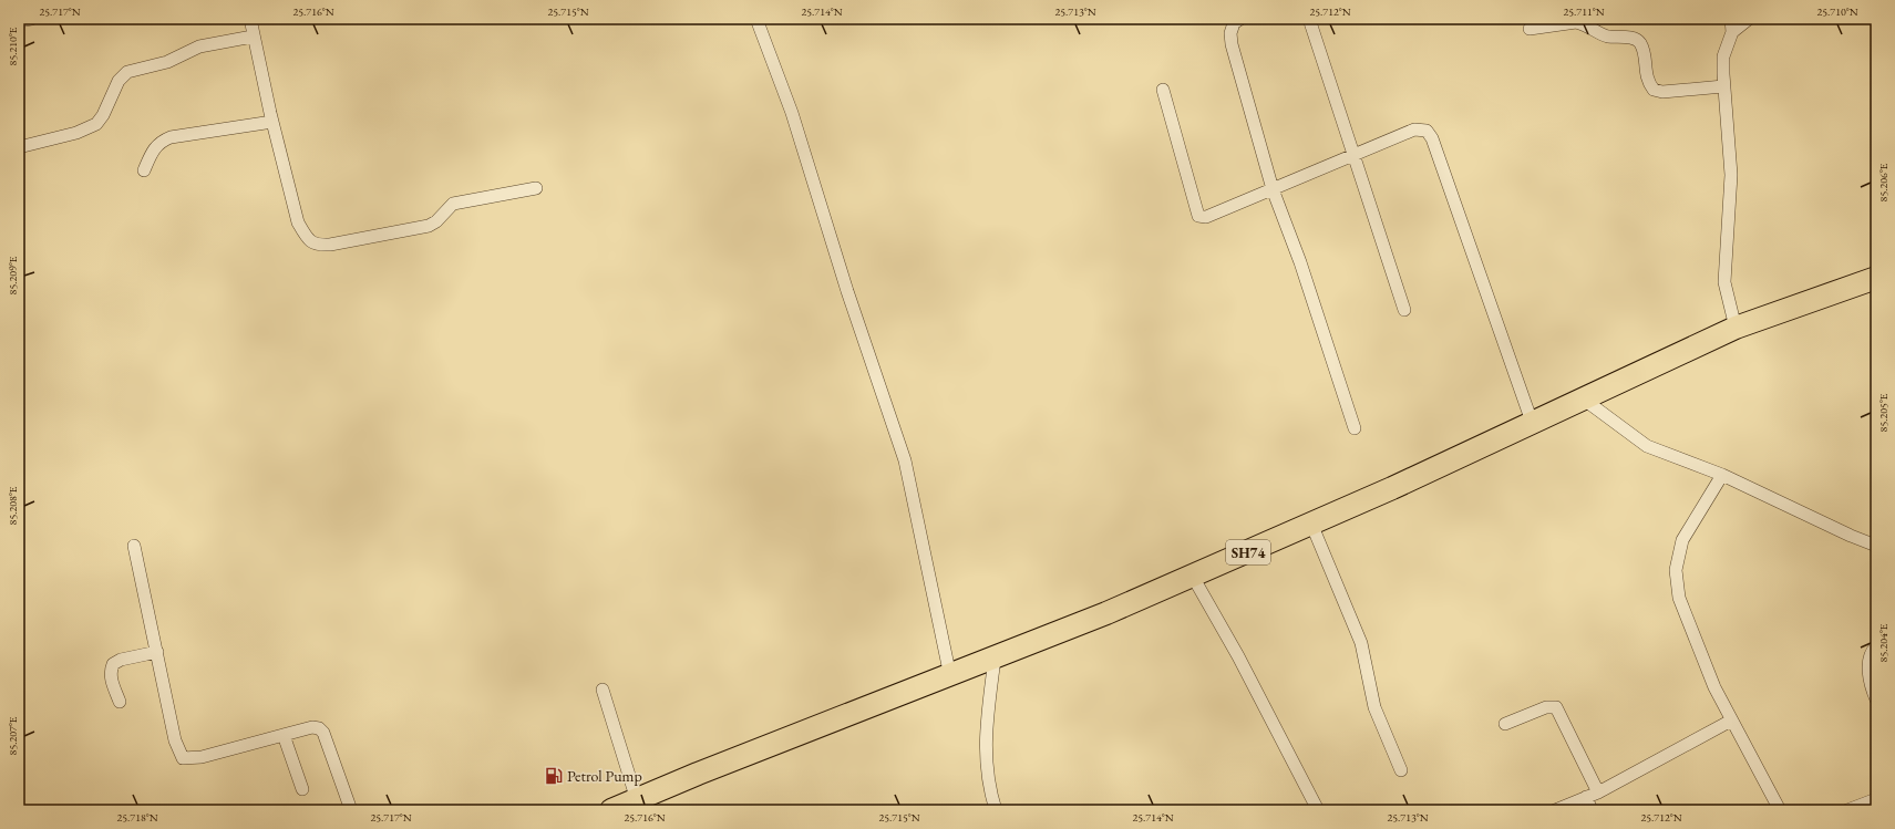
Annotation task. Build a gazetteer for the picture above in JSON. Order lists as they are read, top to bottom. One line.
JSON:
{"streets":{"highway":["SH74"]},"places":{"fuel station":["Petrol Pump"]},"coordinates":["25.717°N","25.716°N","25.715°N","25.714°N","25.713°N","25.712°N","25.711°N","25.710°N","85.210°E","85.206°E","85.209°E","85.205°E","85.208°E","85.204°E","85.207°E","25.718°N"]}
